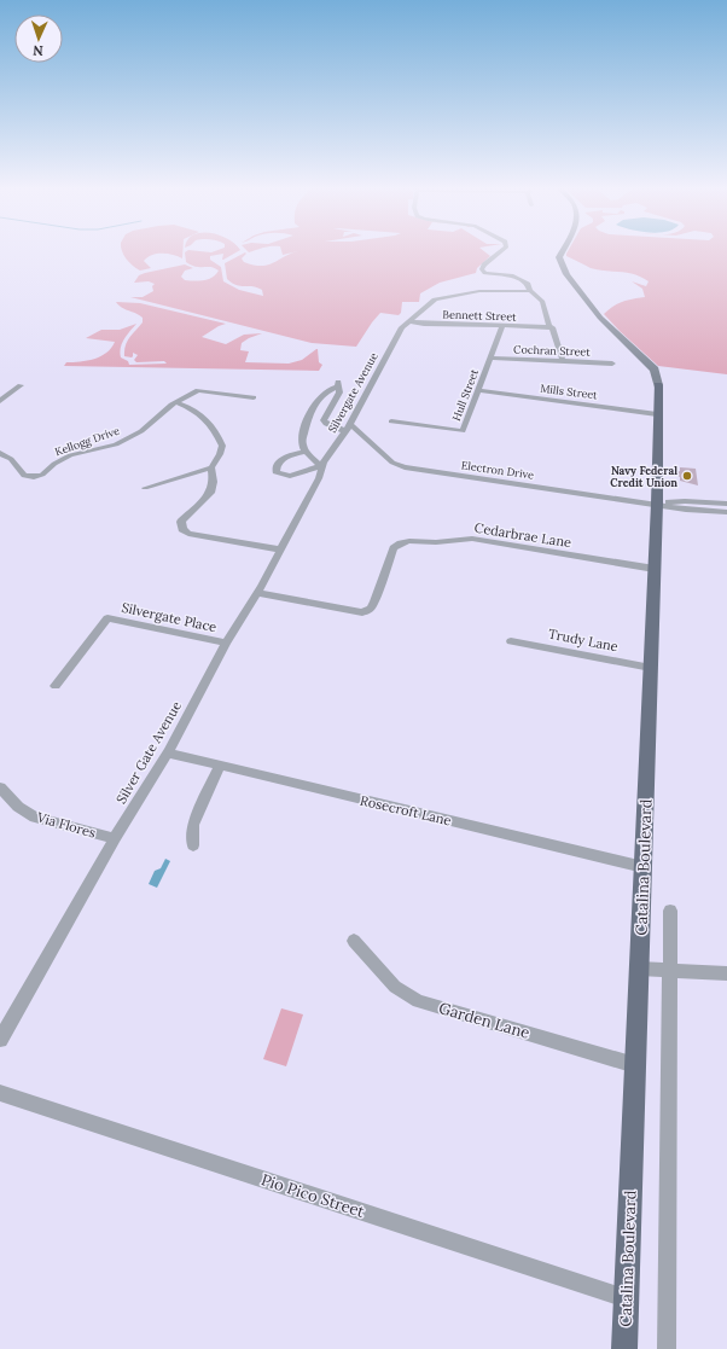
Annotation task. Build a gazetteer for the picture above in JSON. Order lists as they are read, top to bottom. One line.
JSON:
{"streets":{"main road":["Catalina Boulevard"],"street":["Bennett Street","Cochran Street","Mills Street","Silvergate Avenue","Hull Street","Kellogg Drive","Electron Drive","Cedarbrae Lane","Silvergate Place","Trudy Lane","Silver Gate Avenue","Rosecroft Lane","Via Flores","Garden Lane","Pio Pico Street"]},"crossings":[["Bennett Street","Silvergate Avenue"],["Bennett Street","Hull Street"],["Cochran Street","Hull Street"],["Mills Street","Hull Street"],["Mills Street","Catalina Boulevard"],["Silvergate Avenue","Electron Drive"],["Silvergate Avenue","Silver Gate Avenue"],["Electron Drive","Catalina Boulevard"],["Cedarbrae Lane","Silver Gate Avenue"],["Cedarbrae Lane","Catalina Boulevard"],["Silvergate Place","Silver Gate Avenue"],["Trudy Lane","Catalina Boulevard"],["Silver Gate Avenue","Rosecroft Lane"],["Silver Gate Avenue","Via Flores"],["Rosecroft Lane","Catalina Boulevard"],["Catalina Boulevard","Garden Lane"],["Catalina Boulevard","Pio Pico Street"]],"places":["Navy Federal Credit Union"],"north":"bottom"}
